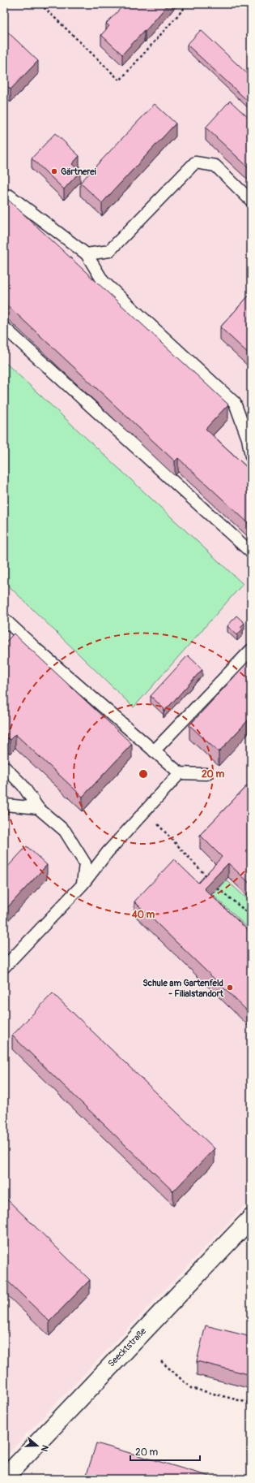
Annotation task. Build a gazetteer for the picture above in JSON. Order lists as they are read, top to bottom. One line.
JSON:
{"streets":{"street":["Seecktstraße"]},"places":["Gärtnerei","Schule am Gartenfeld - Filialstandort"],"scale_bar":"20 m","north":"right","rings":["20 m","40 m"]}
